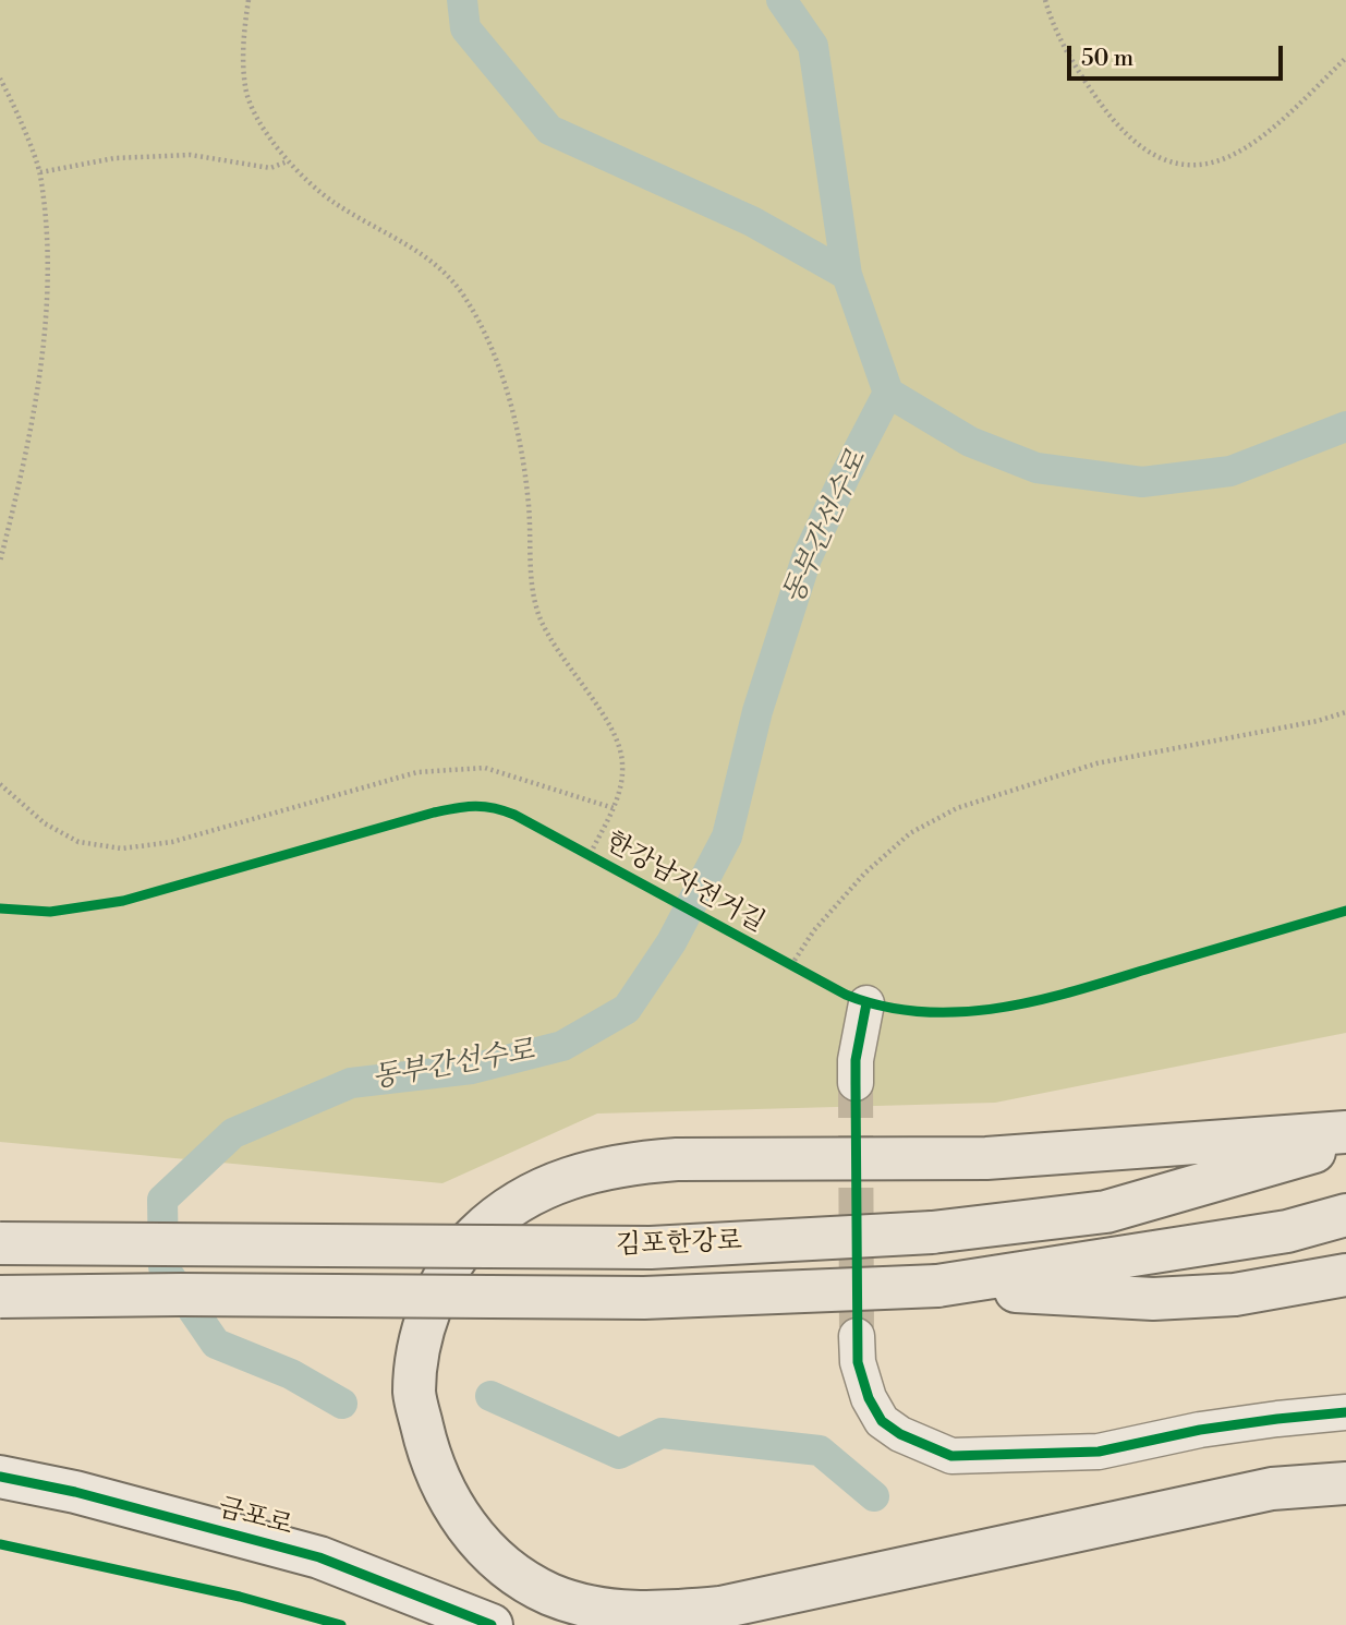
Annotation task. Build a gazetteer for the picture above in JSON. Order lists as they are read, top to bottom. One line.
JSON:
{"streets":{"highway":["김포한강로"],"main road":["금포로"],"cycle path":["한강남자전거길"]},"water":["동부간선수로"],"scale_bar":"50 m"}
